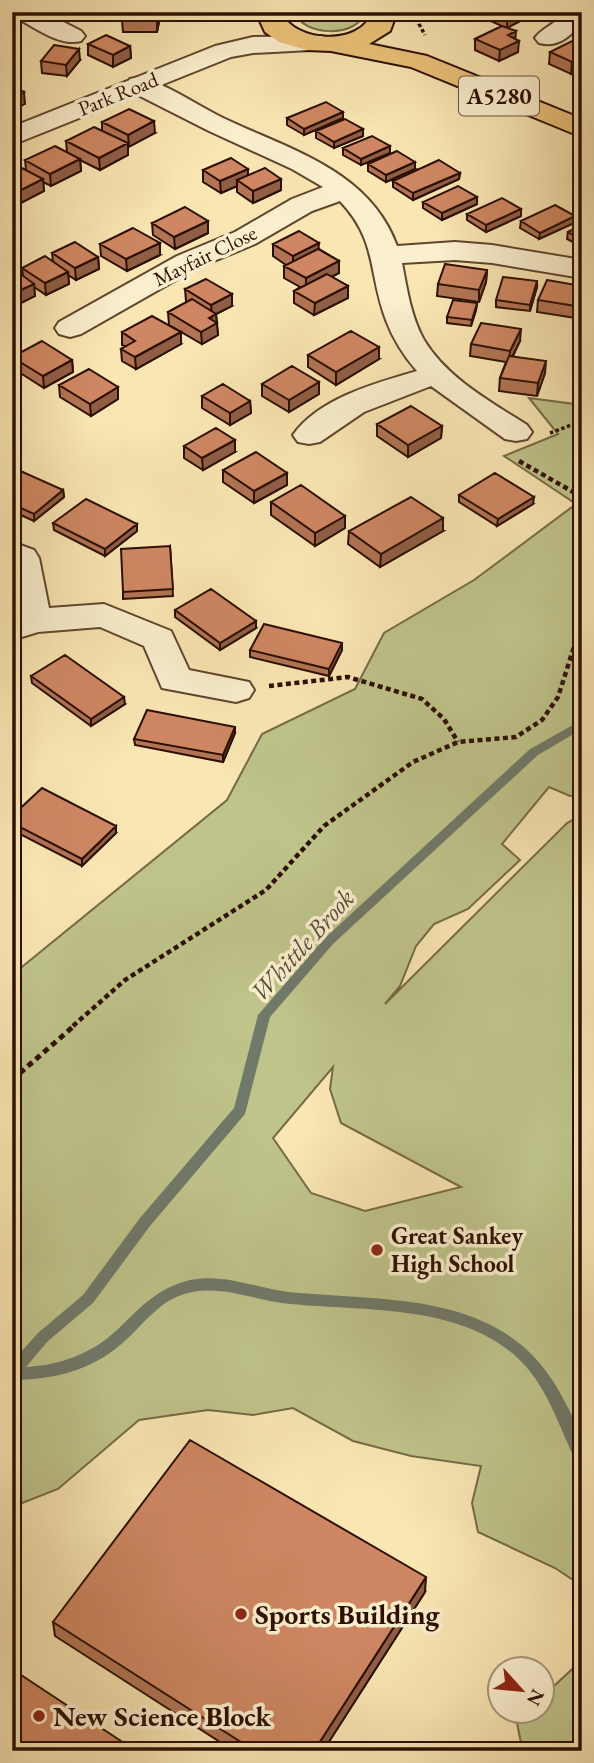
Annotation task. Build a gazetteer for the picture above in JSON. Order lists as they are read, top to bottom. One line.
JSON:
{"streets":{"main road":["A5280"],"street":["Park Road","Mayfair Close"]},"crossings":[["Park Road","A5280"]],"water":["Whittle Brook"],"places":["Great Sankey High School","Sports Building","New Science Block"],"north":"bottom right"}
